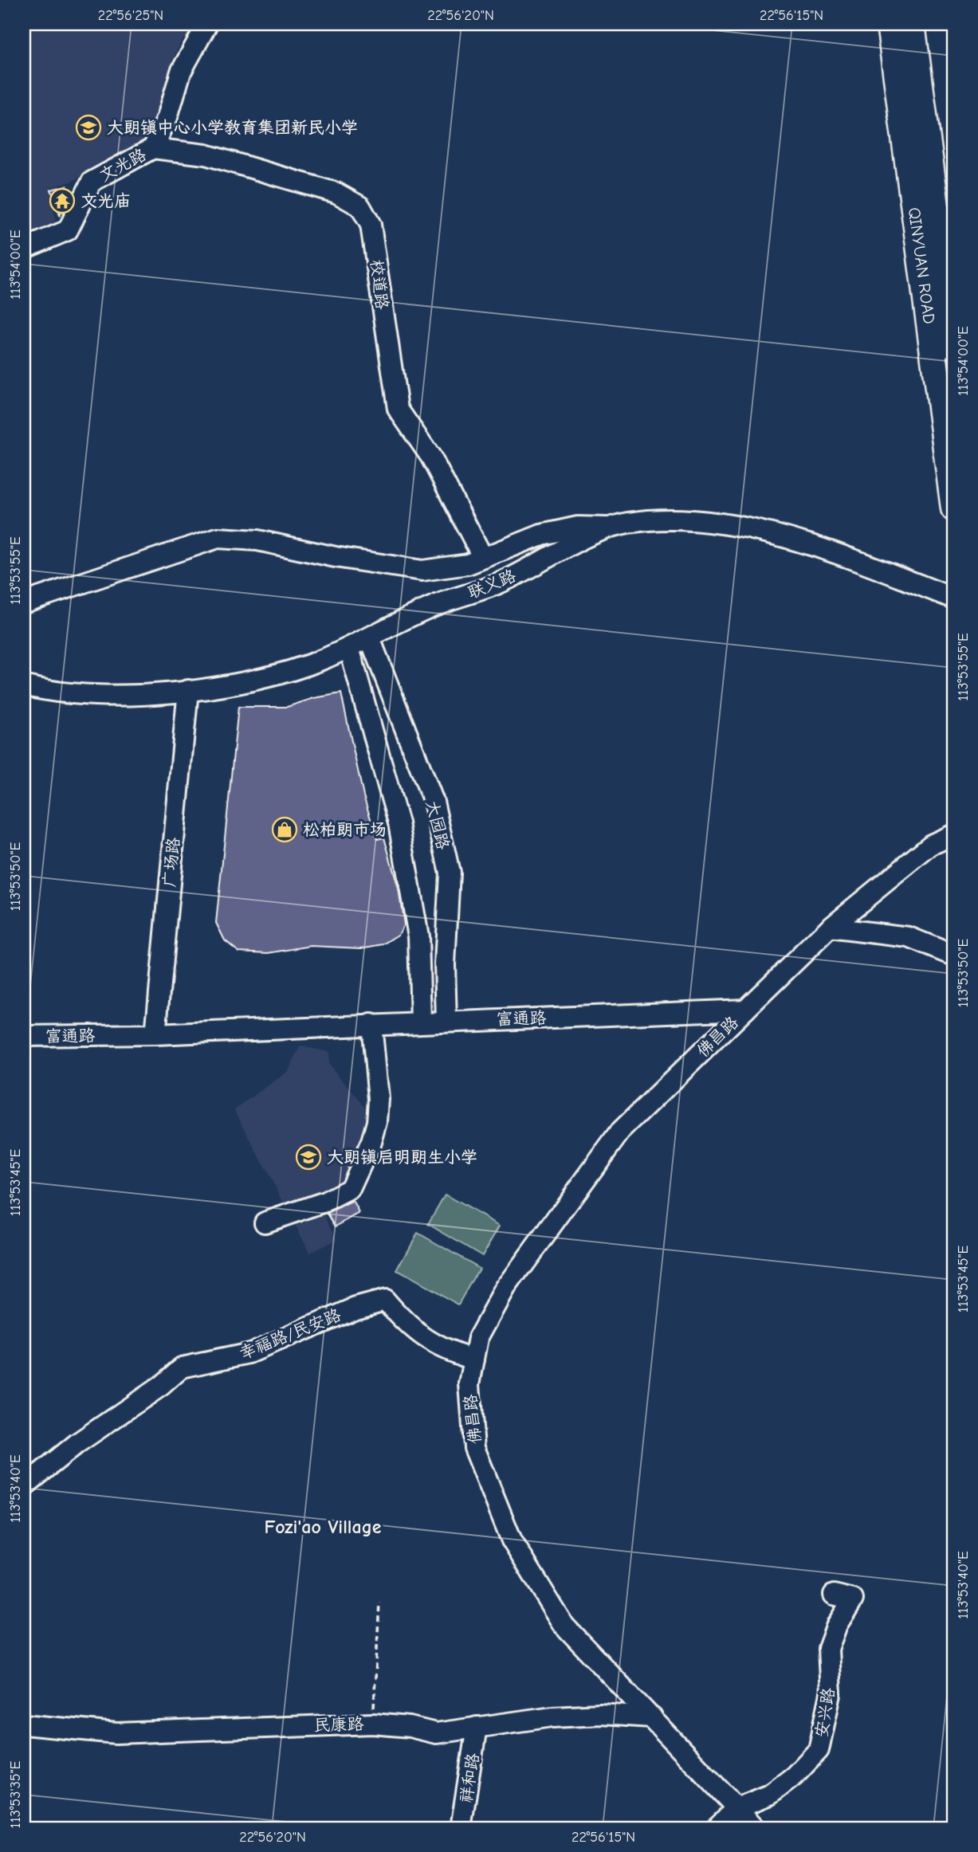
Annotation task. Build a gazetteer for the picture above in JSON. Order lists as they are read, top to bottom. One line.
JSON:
{"streets":{"main road":["QINYUAN ROAD"],"street":["文光路","校道路","联义路","大园路","广场路","富通路","佛昌路","幸福路/民安路","安兴路","民康路","祥和路"]},"crossings":[["文光路","校道路"],["联义路","大园路"],["联义路","广场路"],["大园路","富通路"],["广场路","富通路"],["富通路","佛昌路"],["佛昌路","幸福路/民安路"],["佛昌路","安兴路"],["佛昌路","民康路"],["民康路","祥和路"]],"districts":["Fozi'ao Village"],"places":{"school or university":["大朗镇中心小学教育集团新民小学","大朗镇启明朗生小学"],"temple":["文光庙"],"shop":["松柏朗市场"]},"coordinates":["22°56'25\"N","22°56'20\"N","22°56'15\"N","113°54'00\"E","113°53'55\"E","113°53'50\"E","113°53'45\"E","113°53'40\"E","113°53'35\"E"]}
